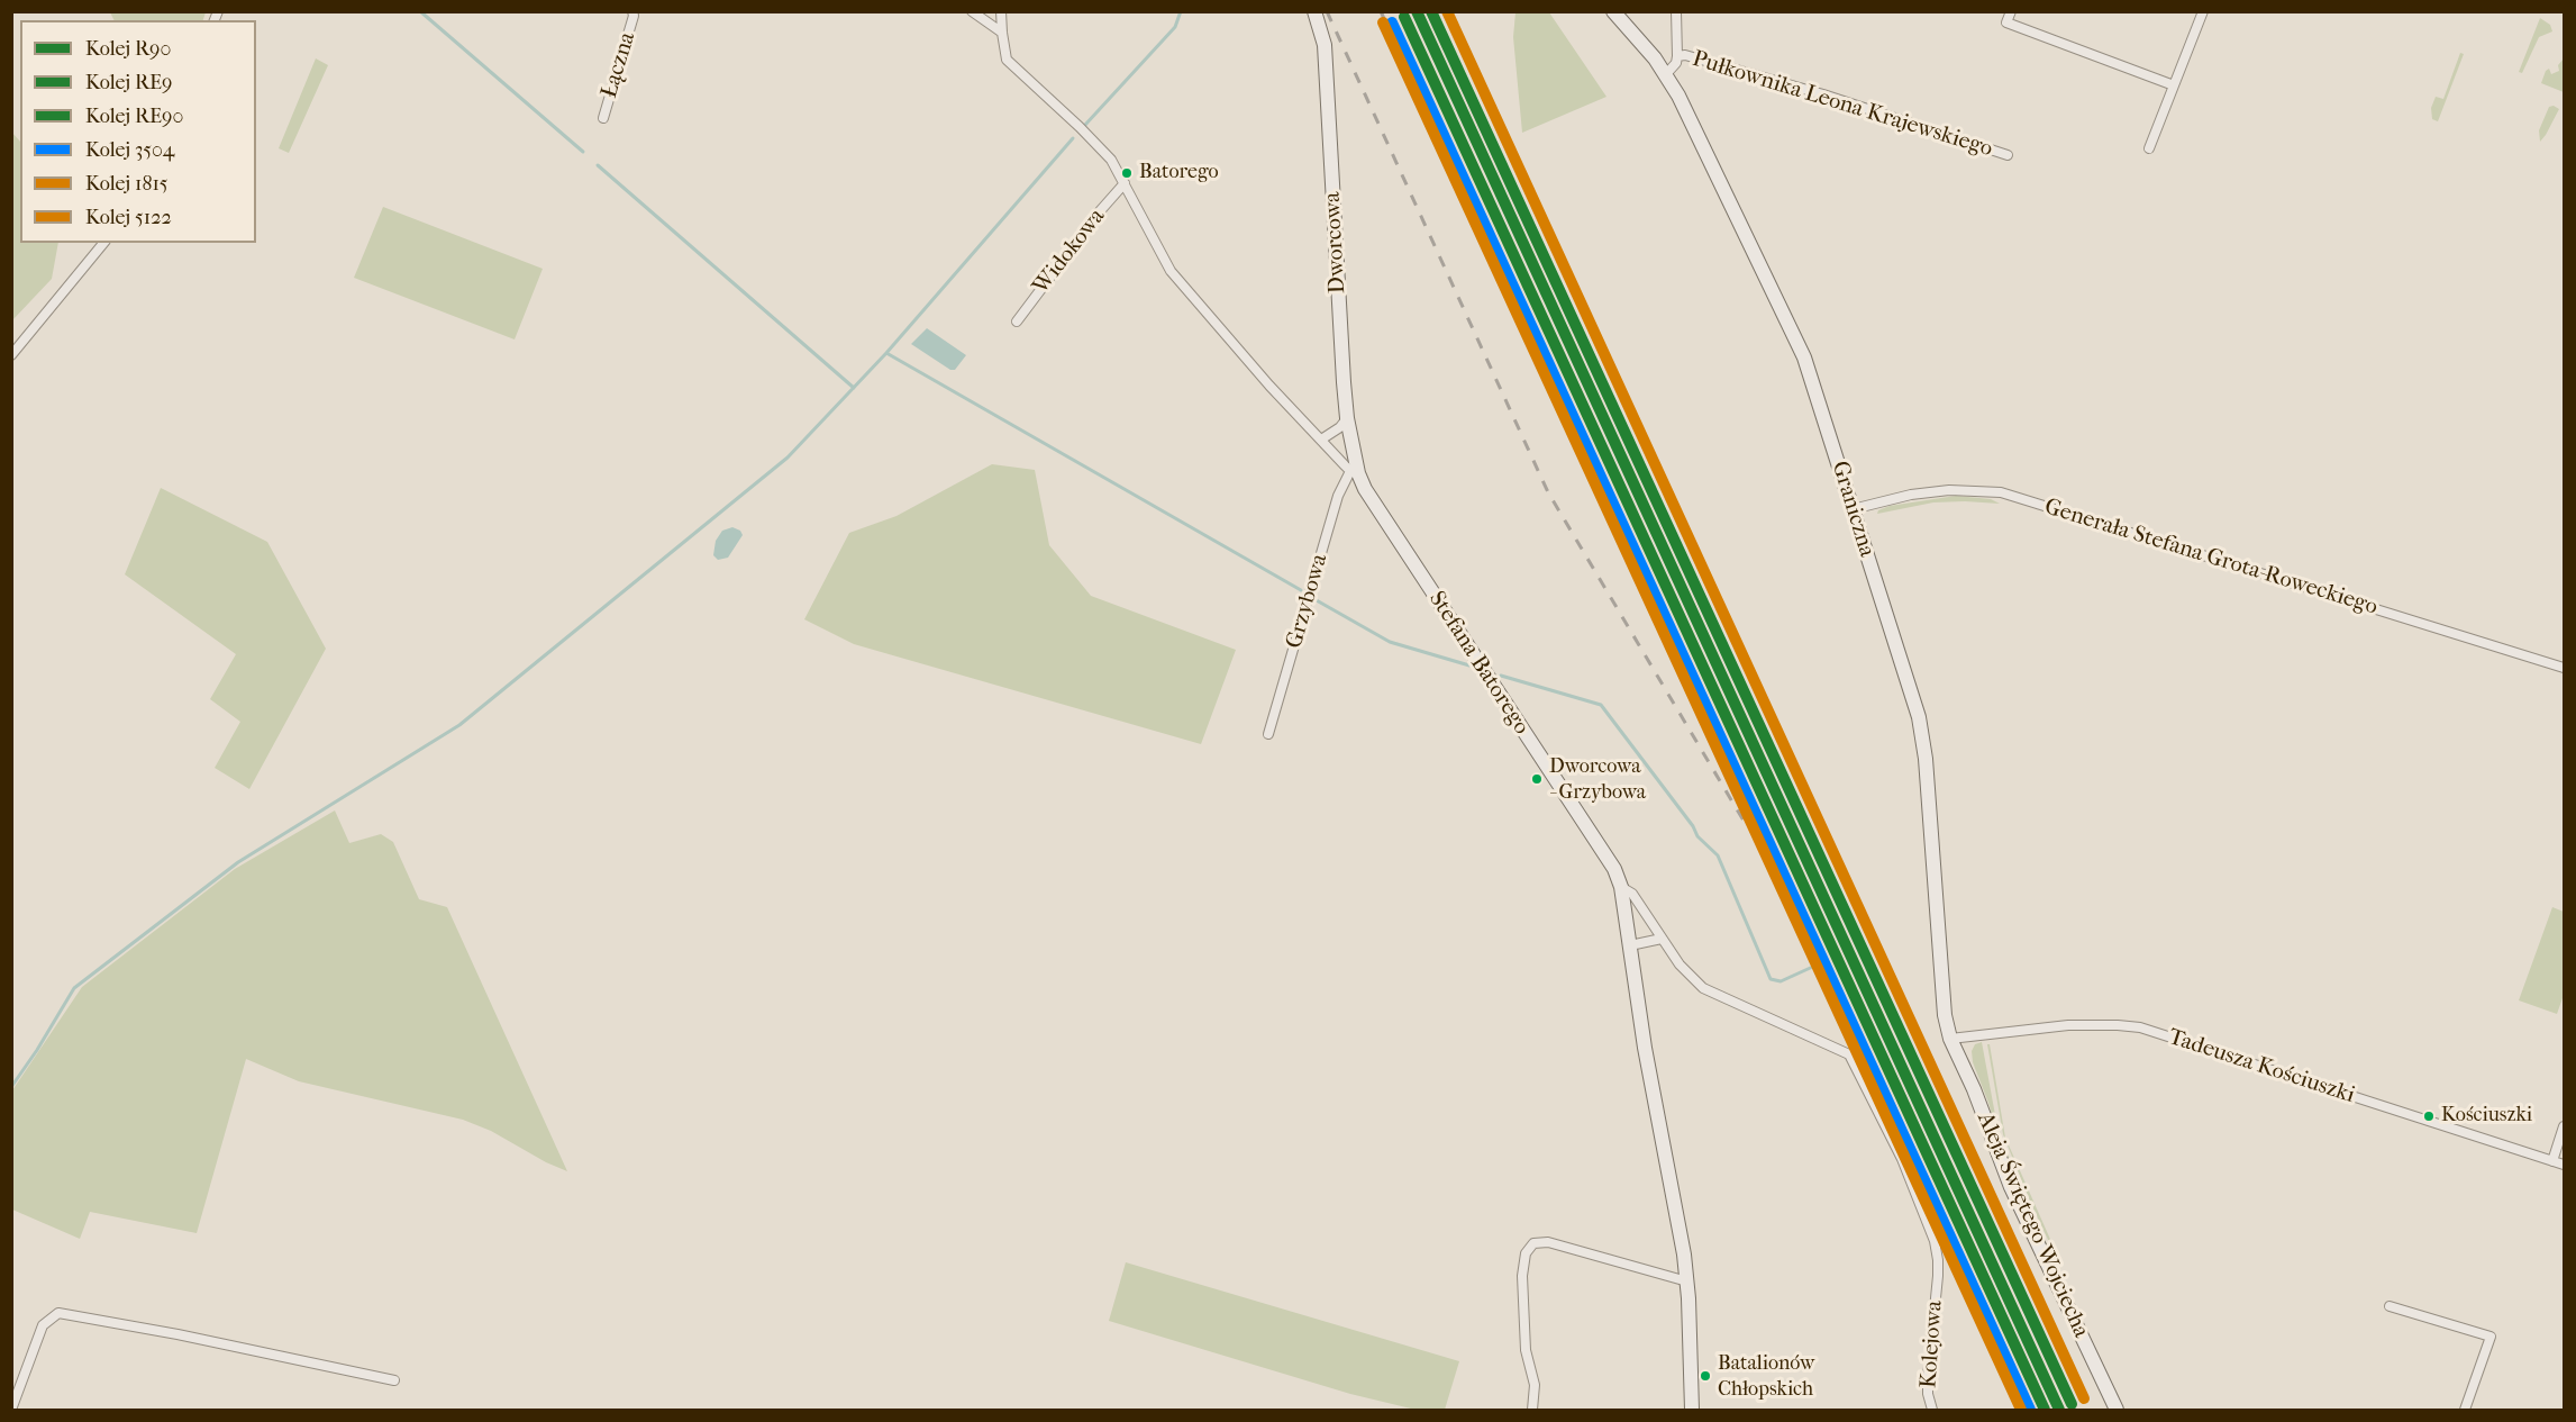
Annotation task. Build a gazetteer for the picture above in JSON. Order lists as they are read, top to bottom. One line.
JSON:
{"streets":{"street":["Łączna","Pułkownika Leona Krajewskiego","Dworcowa","Widokowa","Graniczna","Generała Stefana Grota-Roweckiego","Grzybowa","Stefana Batorego","Tadeusza Kościuszki","Aleja Świętego Wojciecha","Kolejowa"]},"crossings":[["Dworcowa","Grzybowa"],["Dworcowa","Stefana Batorego"],["Widokowa","Stefana Batorego"],["Graniczna","Generała Stefana Grota-Roweckiego"],["Graniczna","Tadeusza Kościuszki"],["Graniczna","Aleja Świętego Wojciecha"],["Grzybowa","Stefana Batorego"],["Stefana Batorego","Kolejowa"],["Tadeusza Kościuszki","Aleja Świętego Wojciecha"]],"places":["Batorego","Dworcowa - Grzybowa","Kościuszki","Batalionów Chłopskich"],"lines":["rail line R90","rail line RE90","rail line 1815","rail line RE9","rail line 3504","rail line 5122"],"legend":["Kolej R90","Kolej RE9","Kolej RE90","Kolej 3504","Kolej 1815","Kolej 5122"]}
